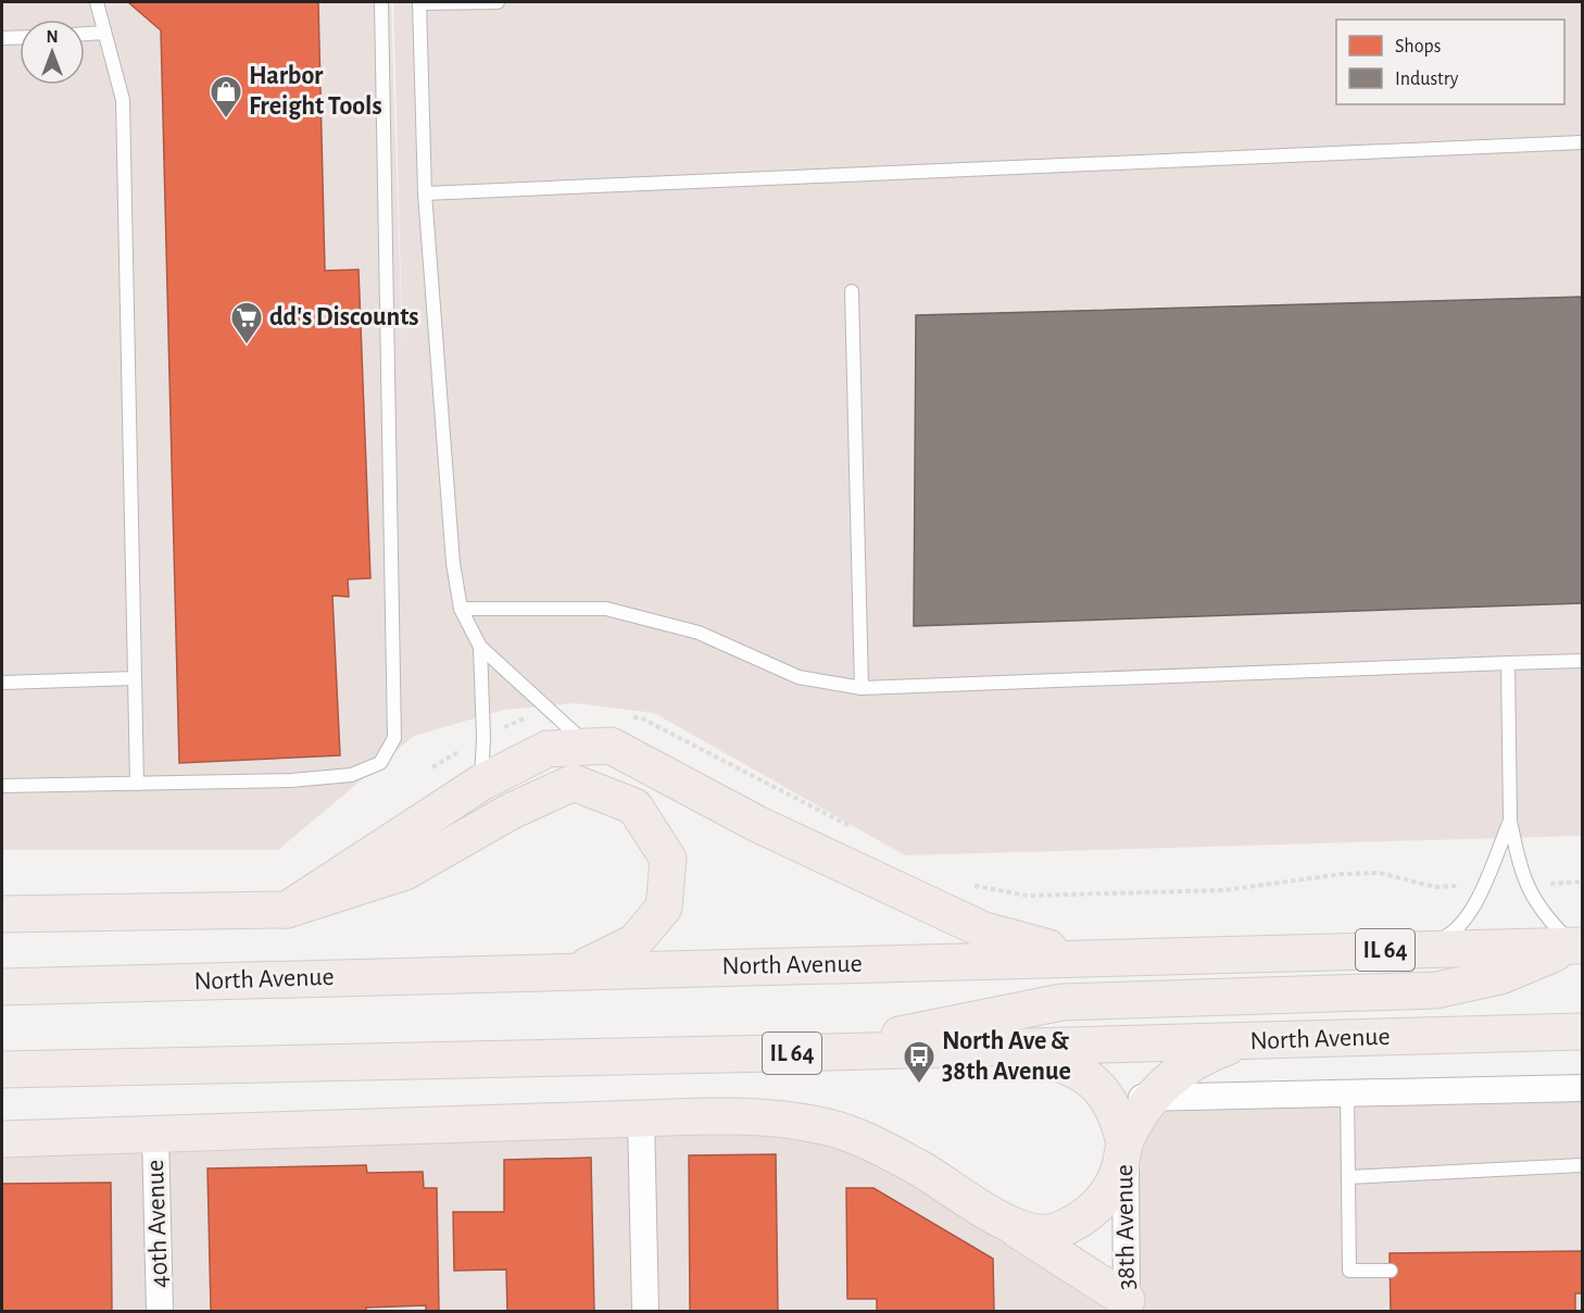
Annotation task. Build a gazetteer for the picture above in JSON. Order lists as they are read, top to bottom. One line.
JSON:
{"streets":{"main road":["IL 64","North Avenue"],"street":["40th Avenue","38th Avenue"]},"places":{"shop":["Harbor Freight Tools"],"supermarket":["dd's Discounts"],"bus stop":["North Ave & 38th Avenue"]},"legend":["Shops","Industry"],"north":"top"}
